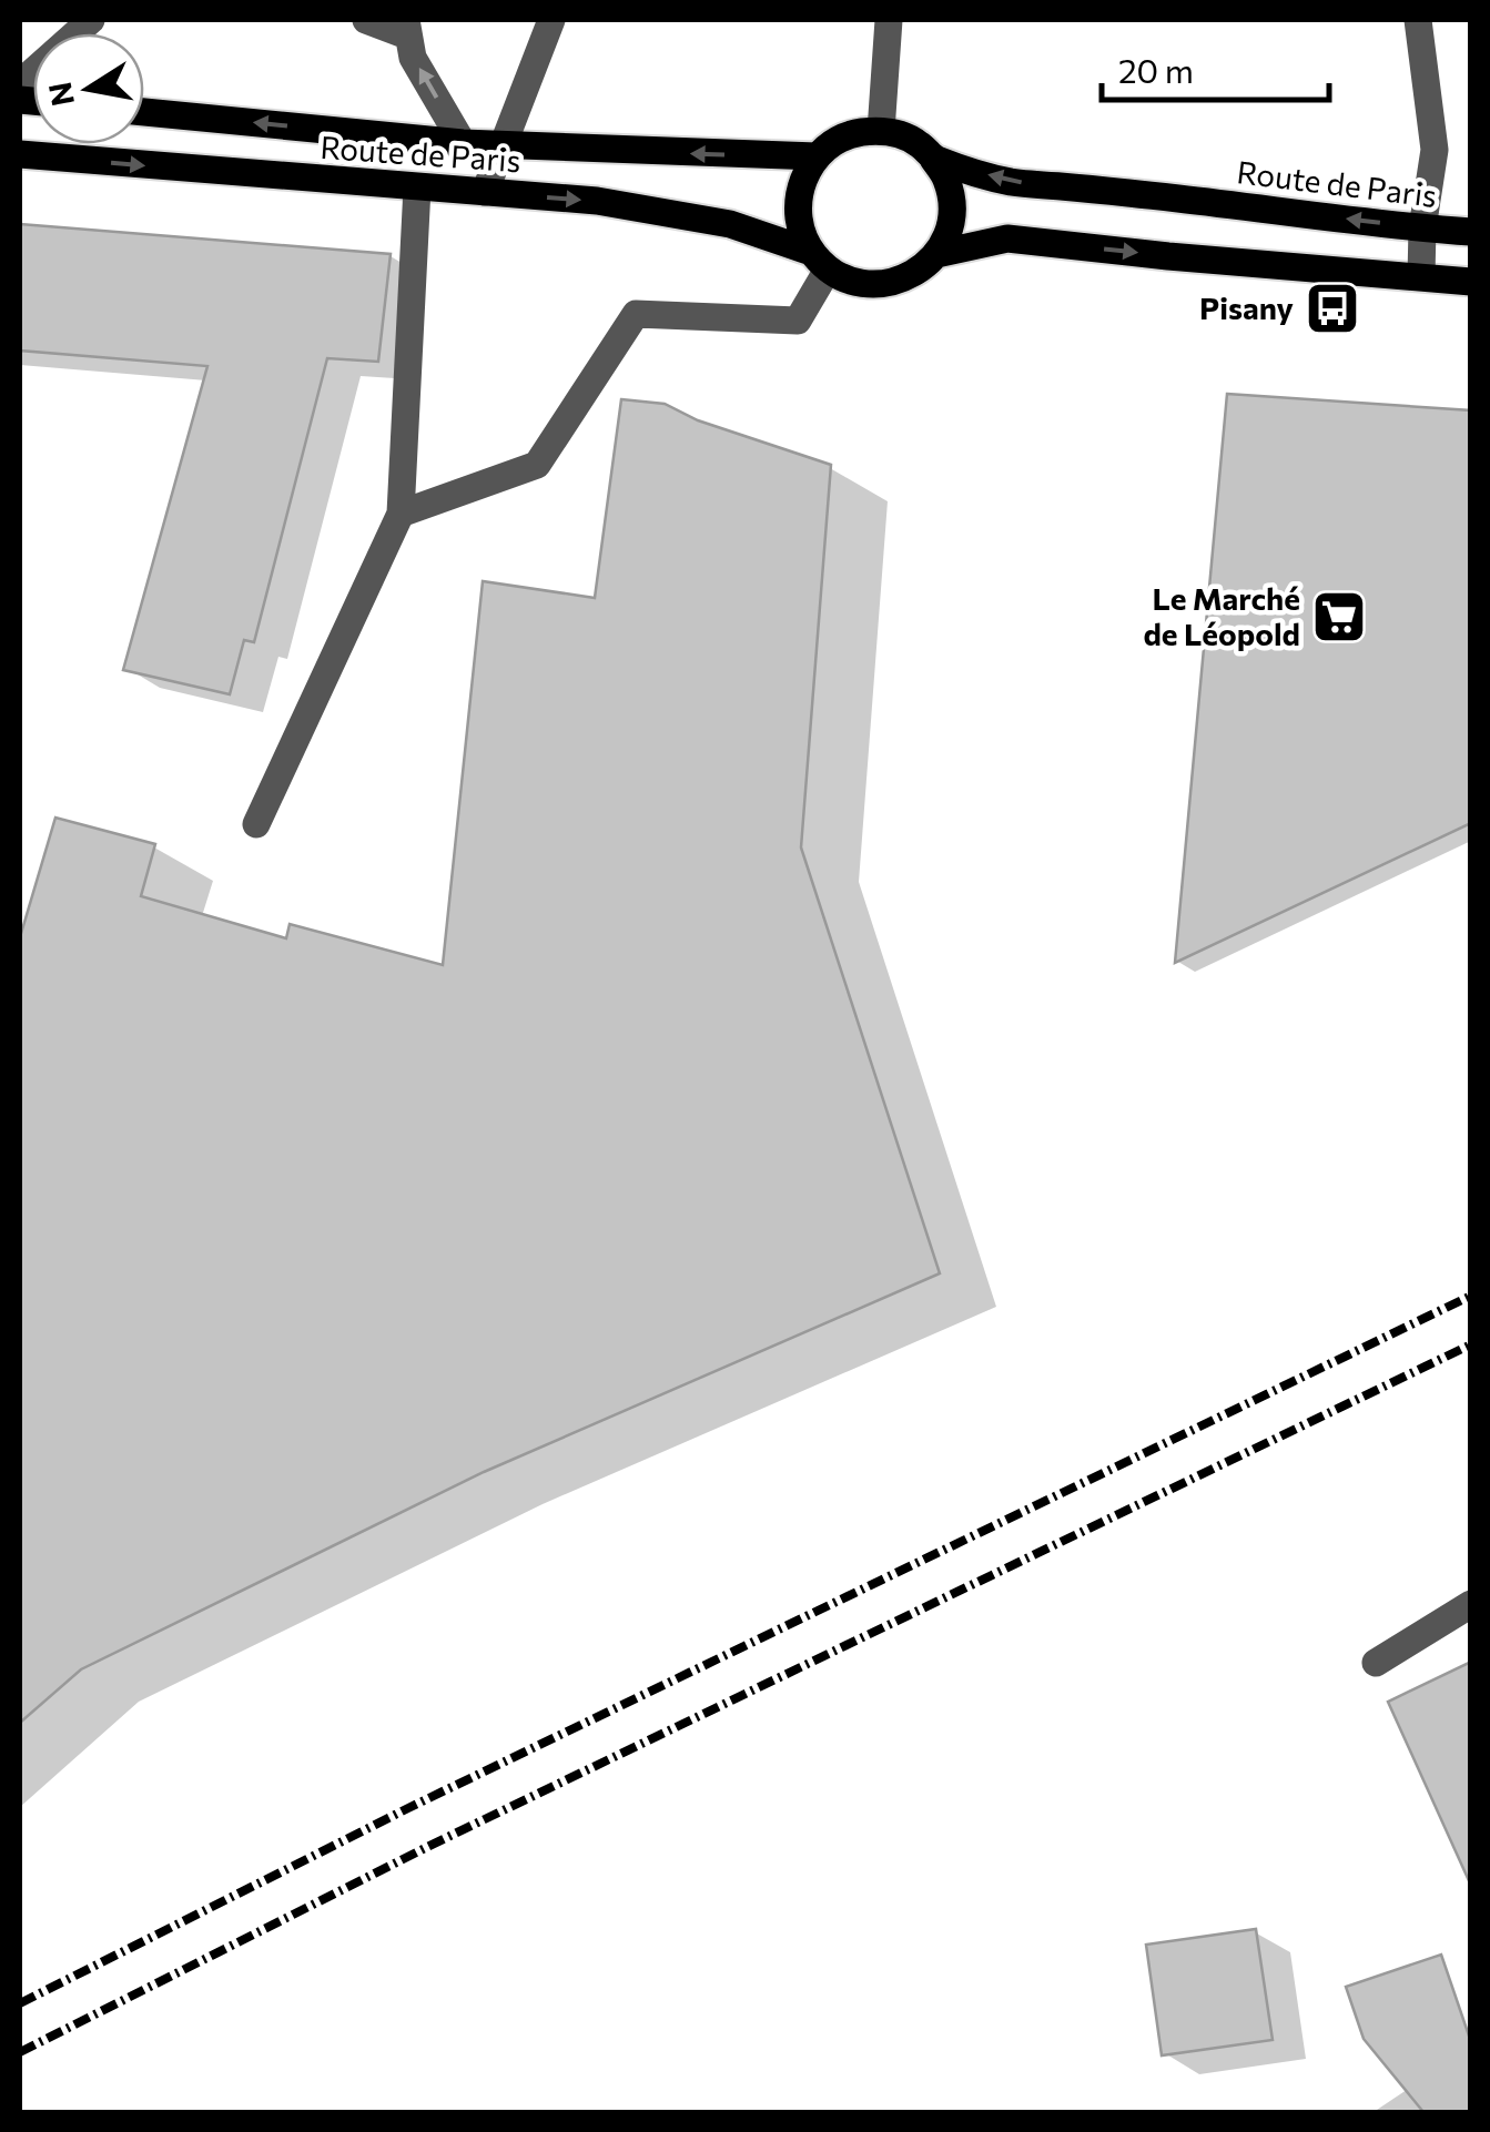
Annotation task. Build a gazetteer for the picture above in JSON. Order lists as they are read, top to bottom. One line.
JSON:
{"streets":{"main road":["Route de Paris"]},"places":{"bus stop":["Pisany"],"supermarket":["Le Marché de Léopold"]},"scale_bar":"20 m","north":"left"}
